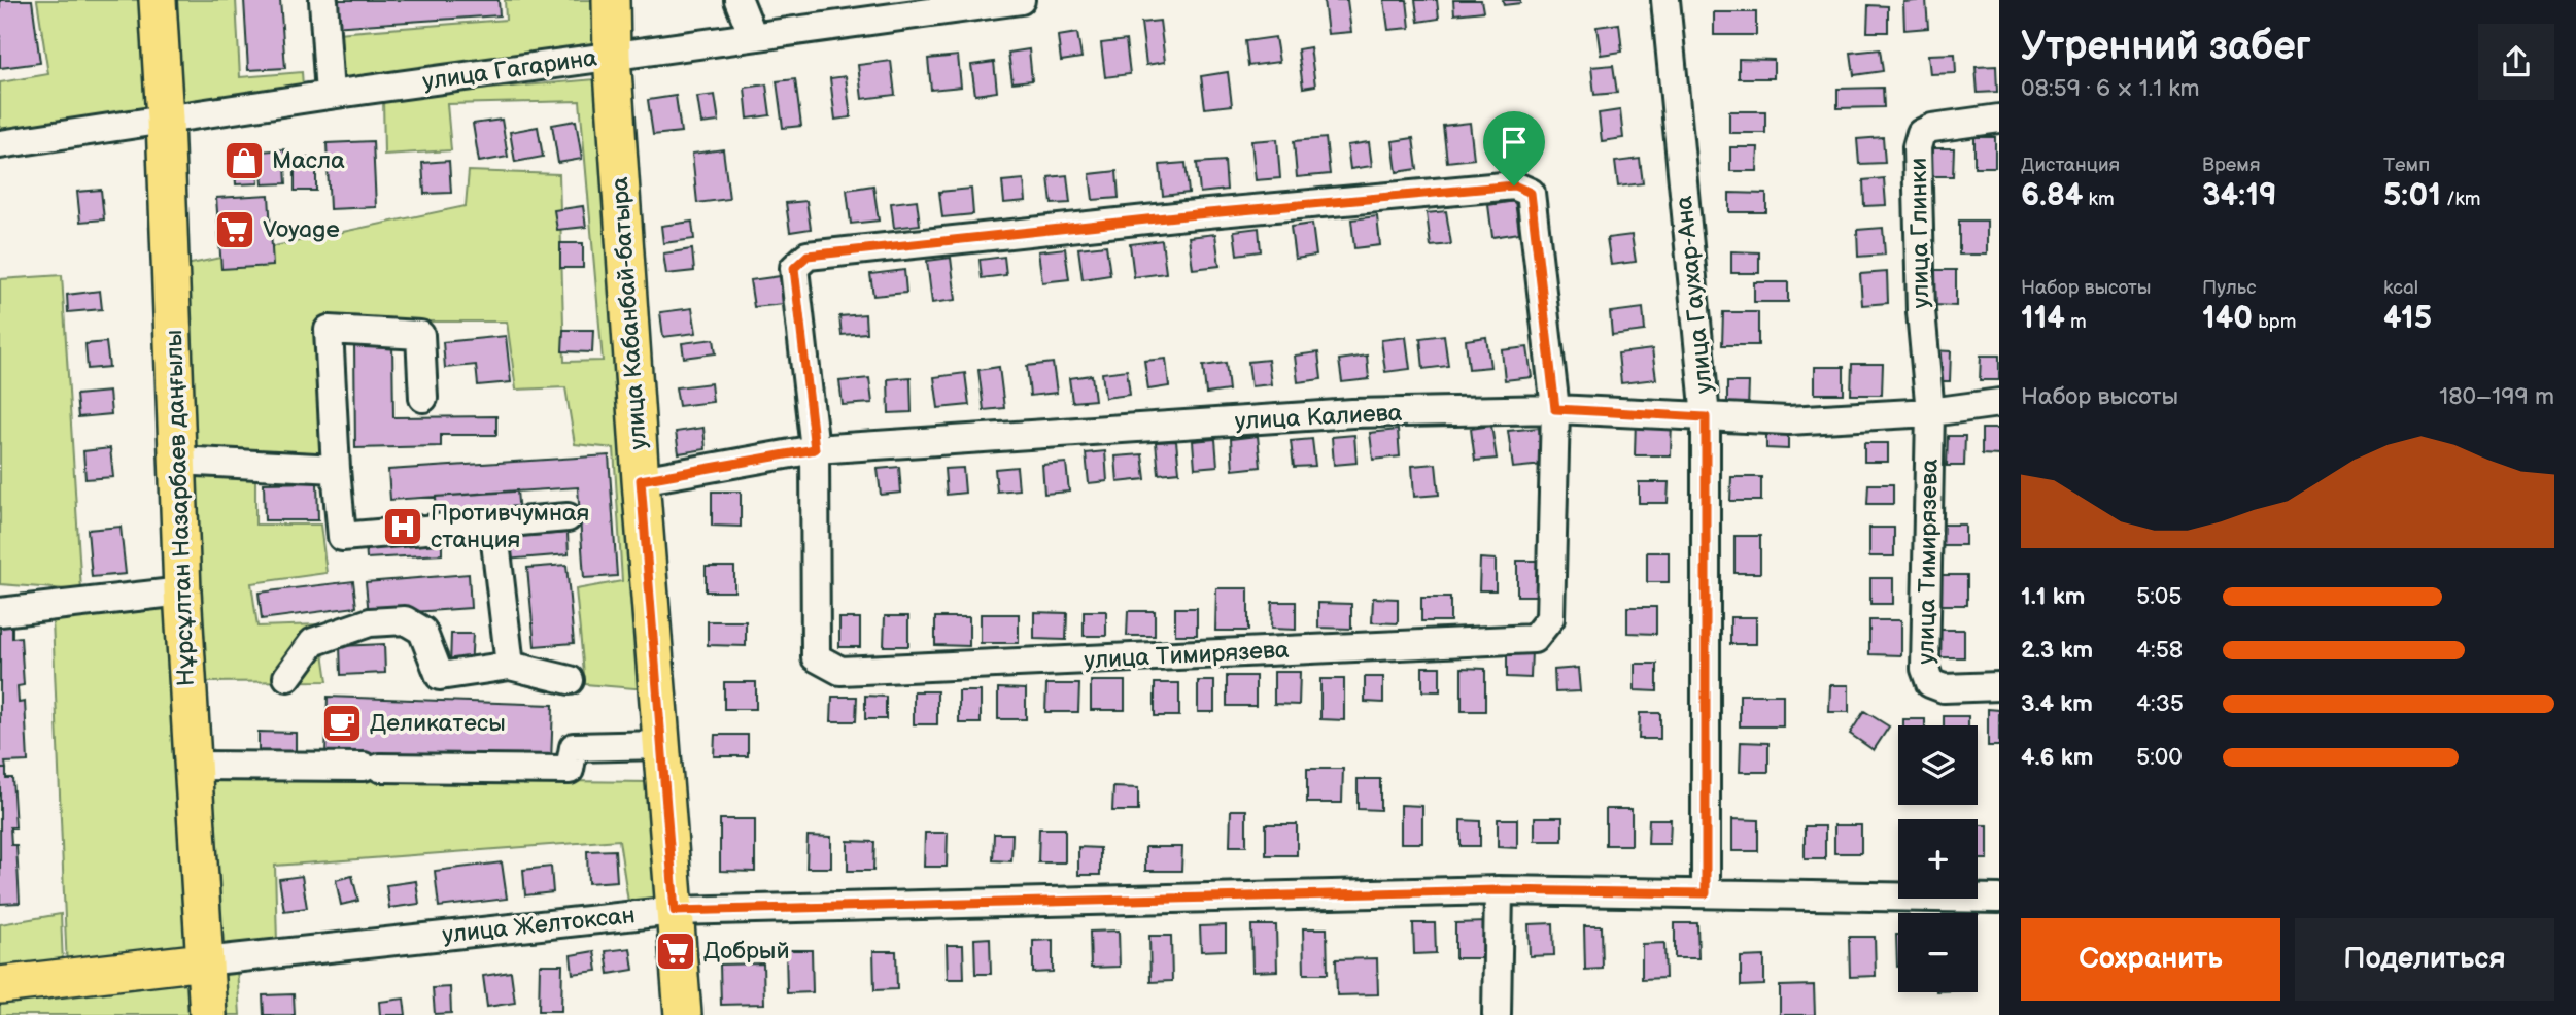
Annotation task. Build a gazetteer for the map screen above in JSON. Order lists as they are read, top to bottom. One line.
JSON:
{"streets":{"main road":["улица Кабанбай-батыра","Нұрсұлтан Назарбаев даңғылы"],"street":["улица Гагарина","улица Глинки","улица Гаухар-Ана","улица Калиева","улица Тимирязева","улица Желтоксан"]},"crossings":[["улица Гагарина","улица Кабанбай-батыра"],["улица Гагарина","Нұрсұлтан Назарбаев даңғылы"],["улица Глинки","улица Калиева"],["улица Глинки","улица Тимирязева"],["улица Гаухар-Ана","улица Калиева"],["улица Гаухар-Ана","улица Желтоксан"],["улица Кабанбай-батыра","улица Калиева"],["улица Кабанбай-батыра","улица Желтоксан"],["улица Калиева","улица Тимирязева"],["Нұрсұлтан Назарбаев даңғылы","улица Желтоксан"]],"places":{"shop":["Масла"],"supermarket":["Voyage","Добрый"],"hospital":["Противчумная станция"],"cafe":["Деликатесы"]},"page":{"heading":["Утренний забег","08:59 · 6 × 1.1 km"],"stats":[["Дистанция","6.84 km"],["Время","34:19"],["Темп","5:01 /km"],["Набор высоты","114 m"],["Пульс","140 bpm"],["kcal","415"]],"chart":["Набор высоты","180–199 m"],"list":[{"name":"1.1 km","note":"5:05"},{"name":"2.3 km","note":"4:58"},{"name":"3.4 km","note":"4:35"},{"name":"4.6 km","note":"5:00"}],"map_buttons":["+","−"],"buttons":["Сохранить","Поделиться"]}}
